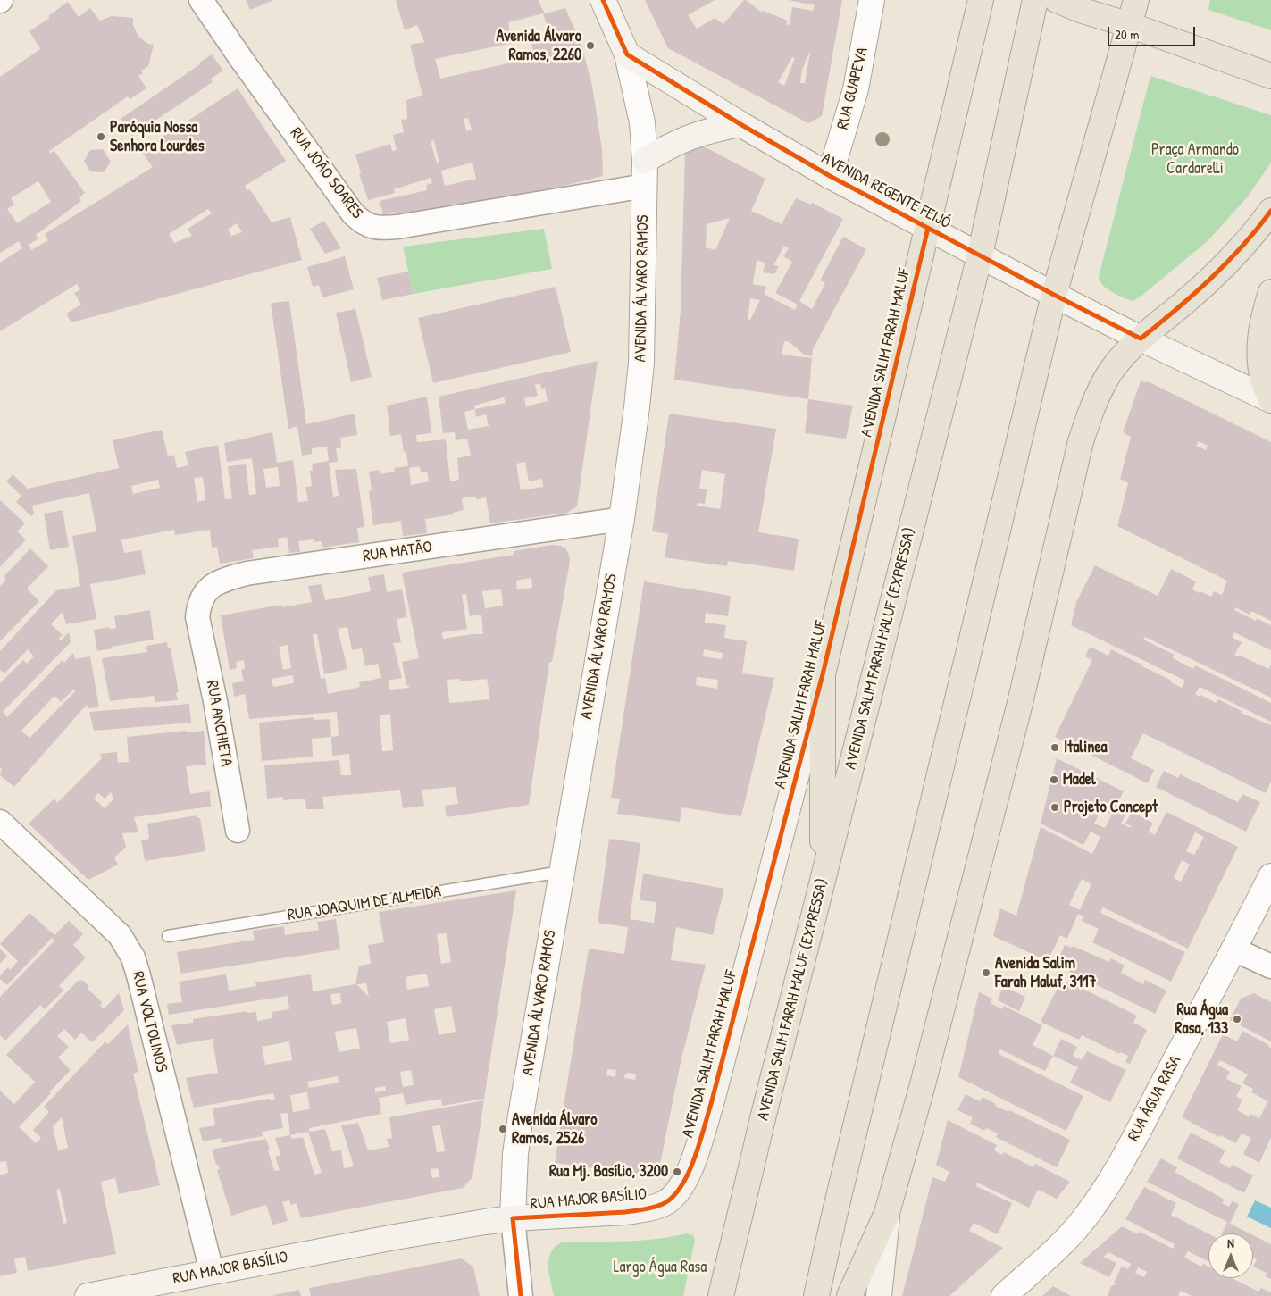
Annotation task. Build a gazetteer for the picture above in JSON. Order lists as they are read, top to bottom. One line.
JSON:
{"streets":{"main road":["AVENIDA REGENTE FEIJÓ","AVENIDA ÁLVARO RAMOS","AVENIDA SALIM FARAH MALUF","AVENIDA SALIM FARAH MALUF (EXPRESSA)","RUA MAJOR BASÍLIO"],"street":["RUA GUAPEVA","RUA JOÃO SOARES","RUA MATÃO","RUA ANCHIETA","RUA VOLTOLINOS","RUA ÁGUA RASA"],"lane":["RUA JOAQUIM DE ALMEIDA"]},"crossings":[["RUA GUAPEVA","AVENIDA REGENTE FEIJÓ"],["RUA JOÃO SOARES","AVENIDA ÁLVARO RAMOS"],["AVENIDA REGENTE FEIJÓ","AVENIDA ÁLVARO RAMOS"],["AVENIDA REGENTE FEIJÓ","AVENIDA SALIM FARAH MALUF"],["AVENIDA REGENTE FEIJÓ","AVENIDA SALIM FARAH MALUF (EXPRESSA)"],["AVENIDA ÁLVARO RAMOS","RUA MATÃO"],["AVENIDA ÁLVARO RAMOS","RUA JOAQUIM DE ALMEIDA"],["AVENIDA ÁLVARO RAMOS","RUA MAJOR BASÍLIO"],["AVENIDA SALIM FARAH MALUF","AVENIDA SALIM FARAH MALUF (EXPRESSA)"],["AVENIDA SALIM FARAH MALUF","RUA MAJOR BASÍLIO"],["RUA MATÃO","RUA ANCHIETA"],["RUA VOLTOLINOS","RUA MAJOR BASÍLIO"]],"parks":["Praça Armando Cardarelli","Largo Água Rasa"],"places":["Avenida Álvaro Ramos, 2260","Paróquia Nossa Senhora Lourdes","Italinea","Madel","Projeto Concept","Avenida Salim Farah Maluf, 3117","Rua Água Rasa, 133","Avenida Álvaro Ramos, 2526","Rua Mj. Basílio, 3200"],"scale_bar":"20 m","north":"top"}
